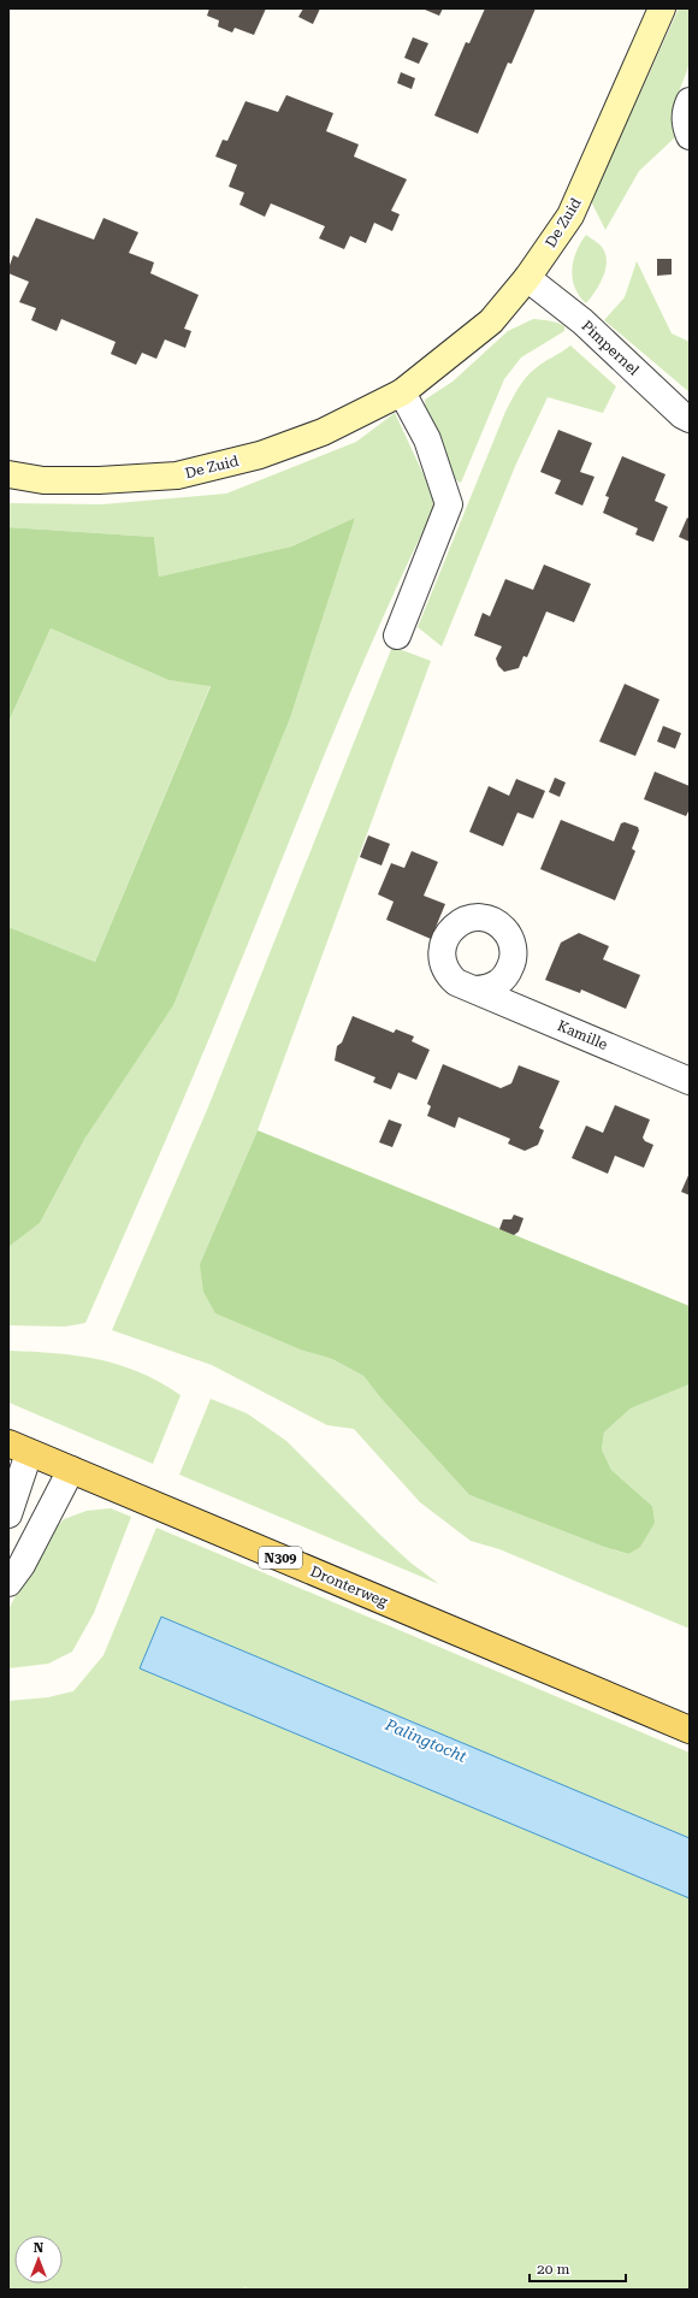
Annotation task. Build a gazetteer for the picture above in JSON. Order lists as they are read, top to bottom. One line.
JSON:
{"streets":{"main road":["N309","Dronterweg"],"street":["De Zuid","Pimpernel","Kamille"]},"crossings":[["De Zuid","Pimpernel"]],"water":["Palingtocht"],"scale_bar":"20 m","north":"top"}
